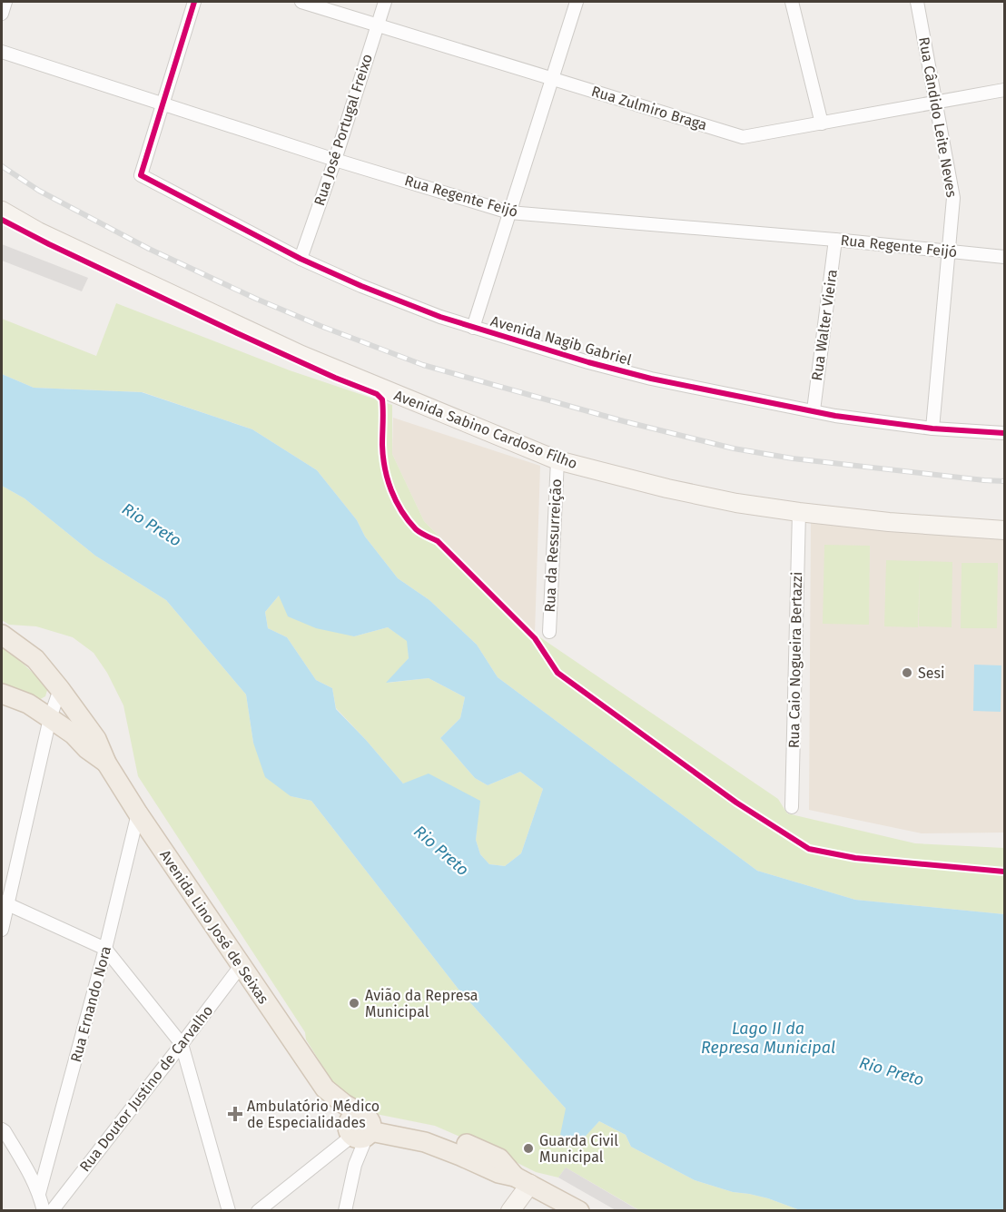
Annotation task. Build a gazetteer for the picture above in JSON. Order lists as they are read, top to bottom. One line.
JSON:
{"streets":{"main road":["Avenida Sabino Cardoso Filho","Avenida Lino José de Seixas"],"street":["Rua Zulmiro Braga","Rua Cândido Leite Neves","Rua José Portugal Freixo","Rua Regente Feijó","Rua Walter Vieira","Avenida Nagib Gabriel","Rua da Ressurreição","Rua Caio Nogueira Bertazzi","Rua Ernando Nora","Rua Doutor Justino de Carvalho"]},"crossings":[["Rua Zulmiro Braga","Rua Cândido Leite Neves"],["Rua Zulmiro Braga","Rua José Portugal Freixo"],["Rua Cândido Leite Neves","Rua Regente Feijó"],["Rua Cândido Leite Neves","Avenida Nagib Gabriel"],["Rua José Portugal Freixo","Rua Regente Feijó"],["Rua José Portugal Freixo","Avenida Nagib Gabriel"],["Rua Regente Feijó","Rua Walter Vieira"],["Rua Regente Feijó","Avenida Nagib Gabriel"],["Rua Walter Vieira","Avenida Nagib Gabriel"],["Avenida Sabino Cardoso Filho","Rua da Ressurreição"],["Avenida Sabino Cardoso Filho","Rua Caio Nogueira Bertazzi"],["Avenida Lino José de Seixas","Rua Ernando Nora"],["Avenida Lino José de Seixas","Rua Doutor Justino de Carvalho"]],"water":["Rio Preto","Lago II da Represa Municipal"],"places":{"other":["Sesi","Avião da Represa Municipal","Guarda Civil Municipal"],"health":["Ambulatório Médico de Especialidades"]}}
